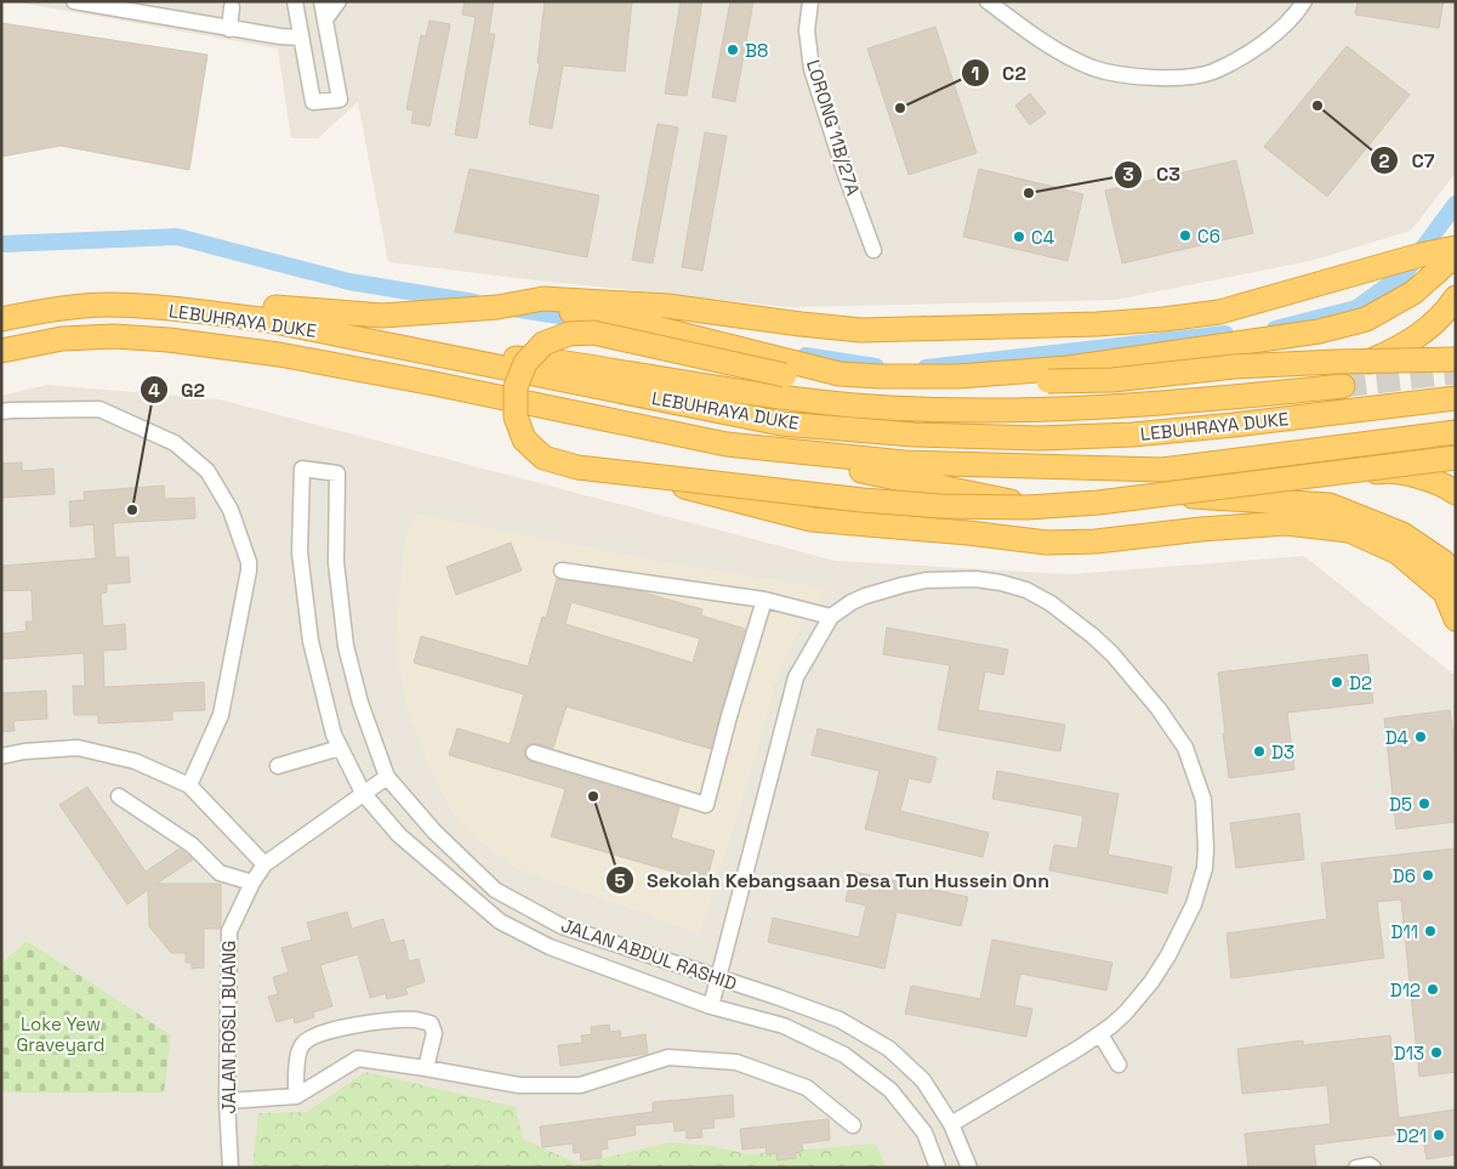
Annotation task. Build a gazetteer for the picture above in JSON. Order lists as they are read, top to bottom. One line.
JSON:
{"streets":{"highway":["LEBUHRAYA DUKE"],"street":["LORONG 11B/27A","JALAN ABDUL RASHID","JALAN ROSLI BUANG"]},"crossings":[["JALAN ABDUL RASHID","JALAN ROSLI BUANG"]],"parks":["Loke Yew Graveyard"],"places":["B8","C7","C2","C3","C6","C4","G2","D2","D4","D3","Sekolah Kebangsaan Desa Tun Hussein Onn","D5","D6","D11","D12","D13","D21"]}
